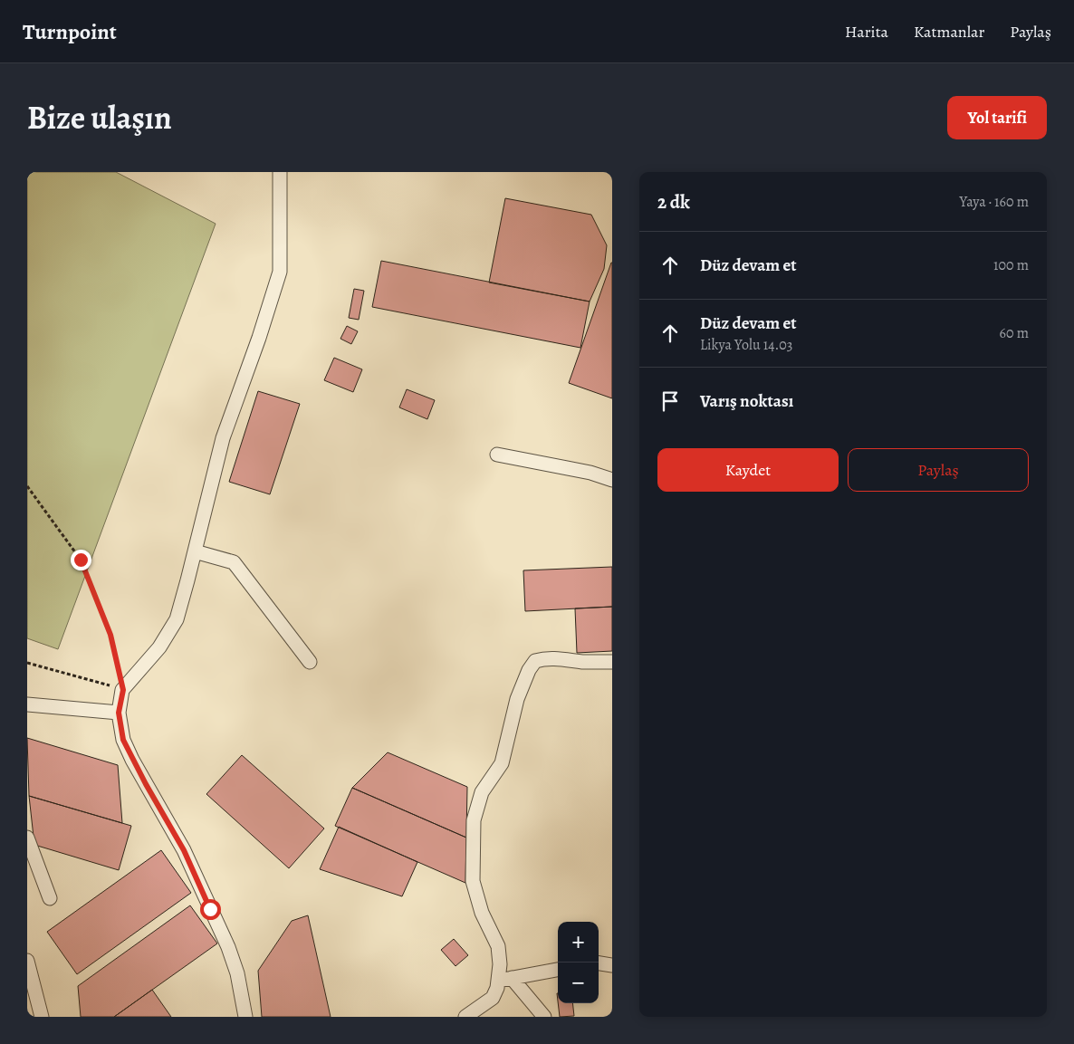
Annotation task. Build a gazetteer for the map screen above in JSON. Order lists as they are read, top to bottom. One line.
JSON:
{"page":{"header":"Turnpoint","nav":["Harita","Katmanlar","Paylaş"],"title":"Bize ulaşın","buttons":["Yol tarifi",["Kaydet","Paylaş"]],"heading":["2 dk","Yaya · 160 m"],"list":[["Düz devam et","100 m"],["Düz devam et","Likya Yolu 14.03","60 m"],"Varış noktası"],"map_buttons":["+","−"]}}
